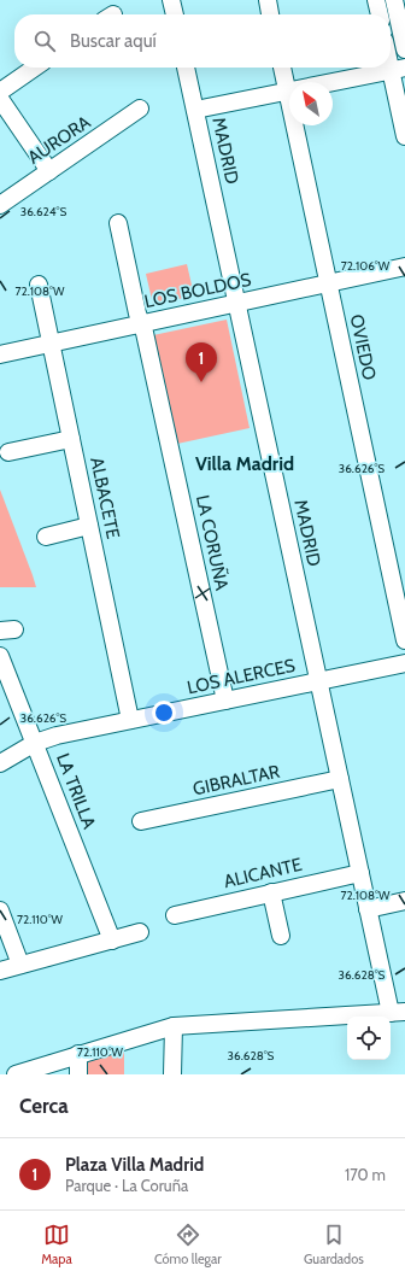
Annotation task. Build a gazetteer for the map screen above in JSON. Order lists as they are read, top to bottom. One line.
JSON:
{"streets":{"street":["AURORA","MADRID","LOS BOLDOS","OVIEDO","ALBACETE","LA CORUÑA","LOS ALERCES","GIBRALTAR","LA TRILLA","ALICANTE"]},"crossings":[["MADRID","LOS BOLDOS"],["MADRID","LOS ALERCES"],["MADRID","GIBRALTAR"],["MADRID","ALICANTE"],["LOS BOLDOS","OVIEDO"],["LOS BOLDOS","ALBACETE"],["LOS BOLDOS","LA CORUÑA"],["ALBACETE","LOS ALERCES"],["LA CORUÑA","LOS ALERCES"],["LOS ALERCES","LA TRILLA"]],"districts":["Villa Madrid"],"north":"top left","page":{"search":"Buscar aquí","pins":"1","heading":"Cerca","list":[{"mark":"1","name":"Plaza Villa Madrid","note":"Parque · La Coruña","value":"170 m"}],"nav":["Mapa","Cómo llegar","Guardados"]},"coordinates":["36.624°S","72.106°W","72.108°W","36.626°S","72.110°W","36.628°S"]}
